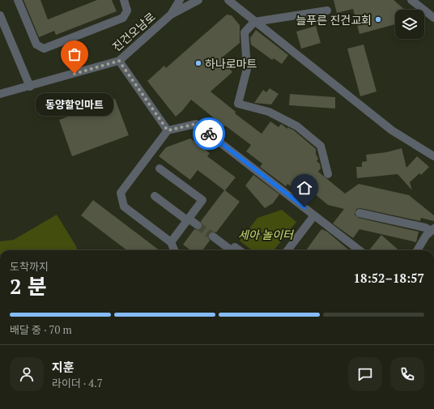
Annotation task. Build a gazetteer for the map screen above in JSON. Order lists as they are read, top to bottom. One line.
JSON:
{"streets":{"street":["진건오남로"]},"parks":["세아 놀이터"],"places":["늘푸른 진건교회","하나로마트","동양할인마트"],"page":{"bubble":"동양할인마트","heading":["2 분","도착까지","18:52–18:57"],"panel":["지훈","라이더 · 4.7"],"bar":"배달 중 · 70 m"}}
